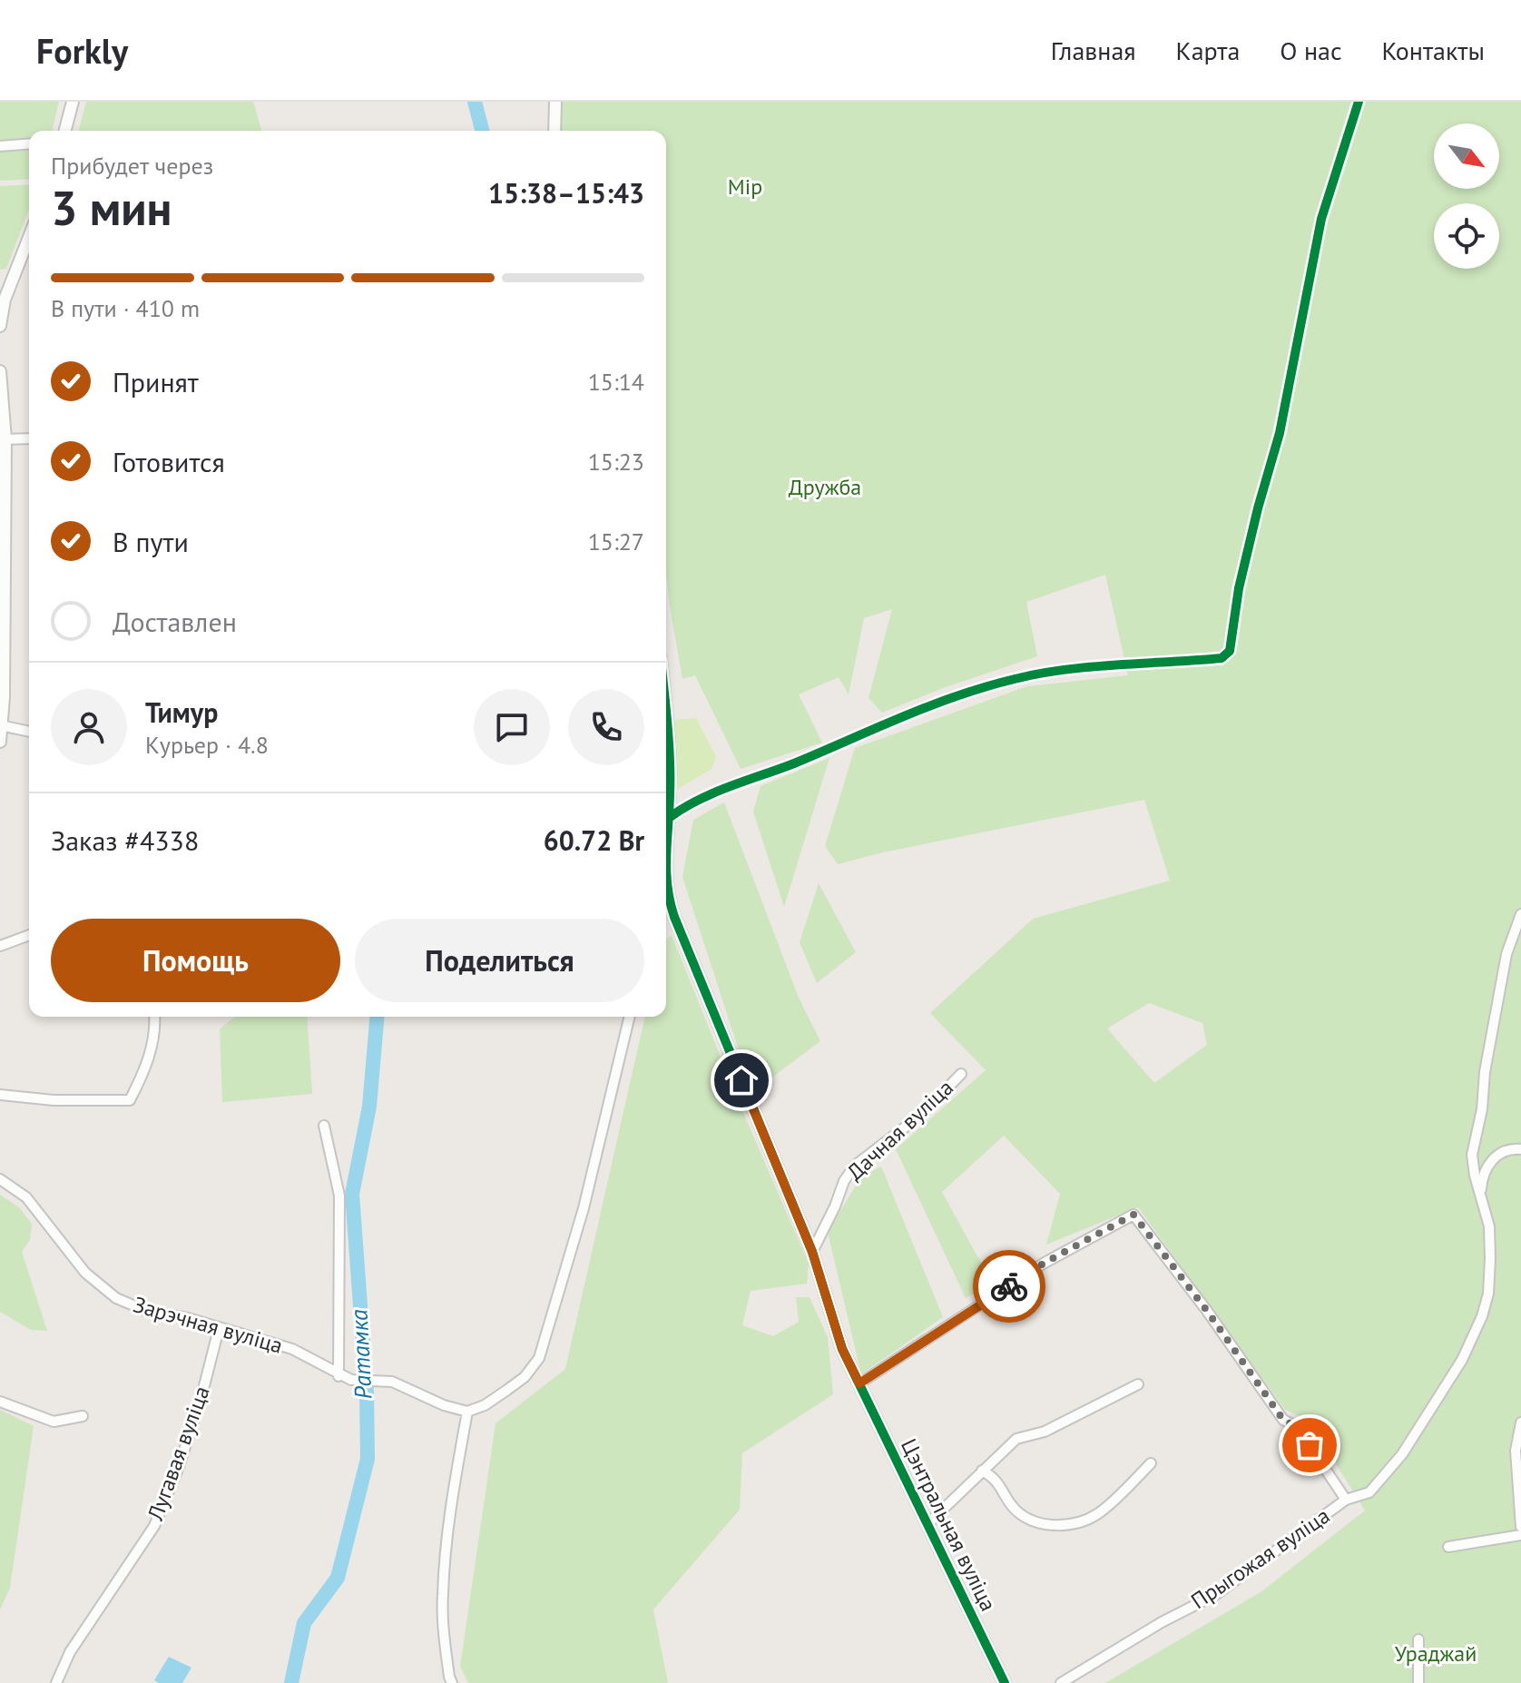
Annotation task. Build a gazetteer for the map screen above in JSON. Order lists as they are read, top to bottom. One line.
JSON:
{"streets":{"street":["Дачная вуліца","Зарэчная вуліца","Лугавая вуліца","Цэнтральная вуліца","Прыгожая вуліца"]},"crossings":[["Дачная вуліца","Цэнтральная вуліца"],["Зарэчная вуліца","Лугавая вуліца"],["Цэнтральная вуліца","Прыгожая вуліца"]],"water":["Ратамка"],"parks":["Мір","Дружба","Ураджай"],"north":"bottom right","page":{"header":"Forkly","nav":["Главная","Карта","О нас","Контакты"],"heading":["3 мин","Прибудет через","15:38–15:43"],"panel":["Тимур","Курьер · 4.8","Заказ #4338","60.72 Br"],"bar":"В пути · 410 m","list":[["Принят","15:14"],["Готовится","15:23"],["В пути","15:27"],"Доставлен"],"buttons":["Помощь","Поделиться"]}}
